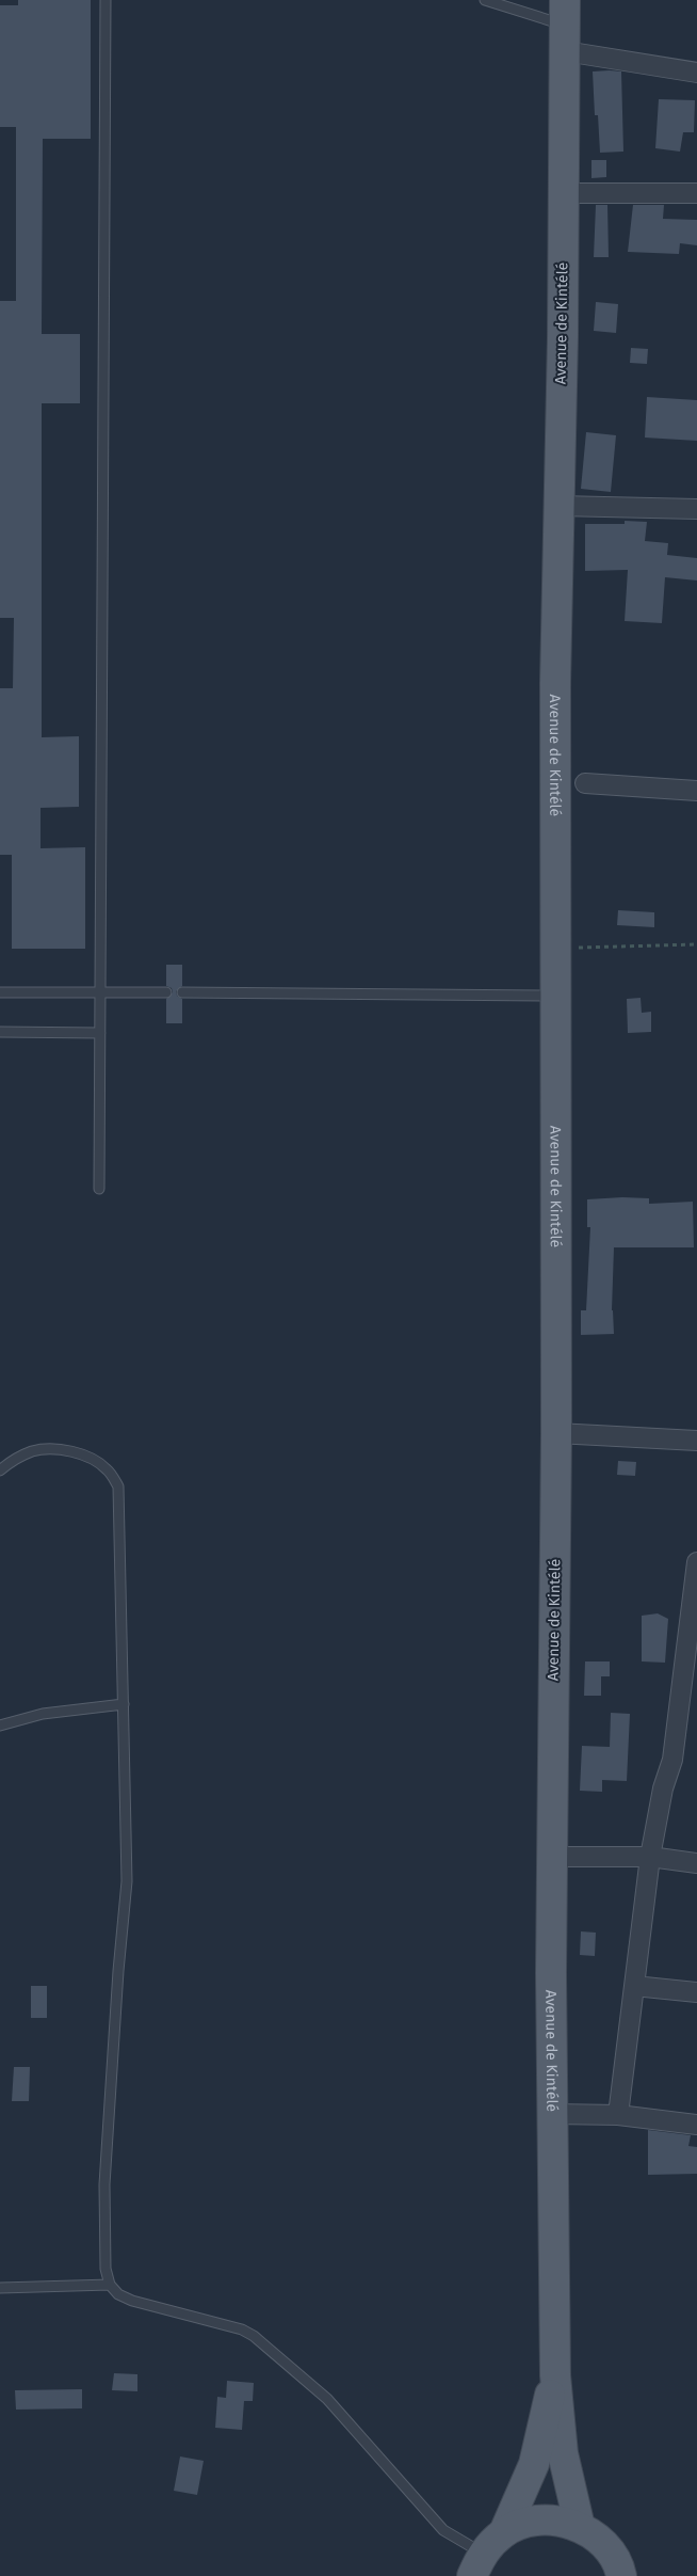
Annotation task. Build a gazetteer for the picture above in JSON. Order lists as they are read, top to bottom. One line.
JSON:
{"streets":{"main road":["Avenue de Kintélé"]}}
